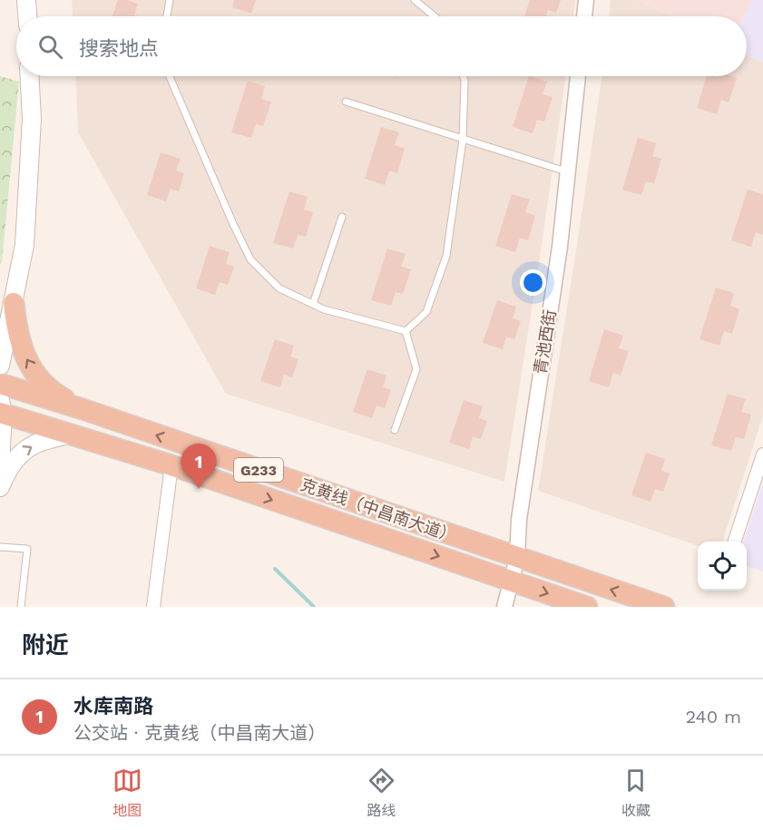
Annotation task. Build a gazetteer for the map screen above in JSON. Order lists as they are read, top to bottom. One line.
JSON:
{"streets":{"highway":["G233","克黄线（中昌南大道）"],"street":["青池西街"]},"crossings":[["青池西街","克黄线（中昌南大道）"]],"page":{"search":"搜索地点","pins":"1","heading":"附近","list":[{"mark":"1","name":"水库南路","note":"公交站 · 克黄线（中昌南大道）","value":"240 m"}],"nav":["地图","路线","收藏"]}}
